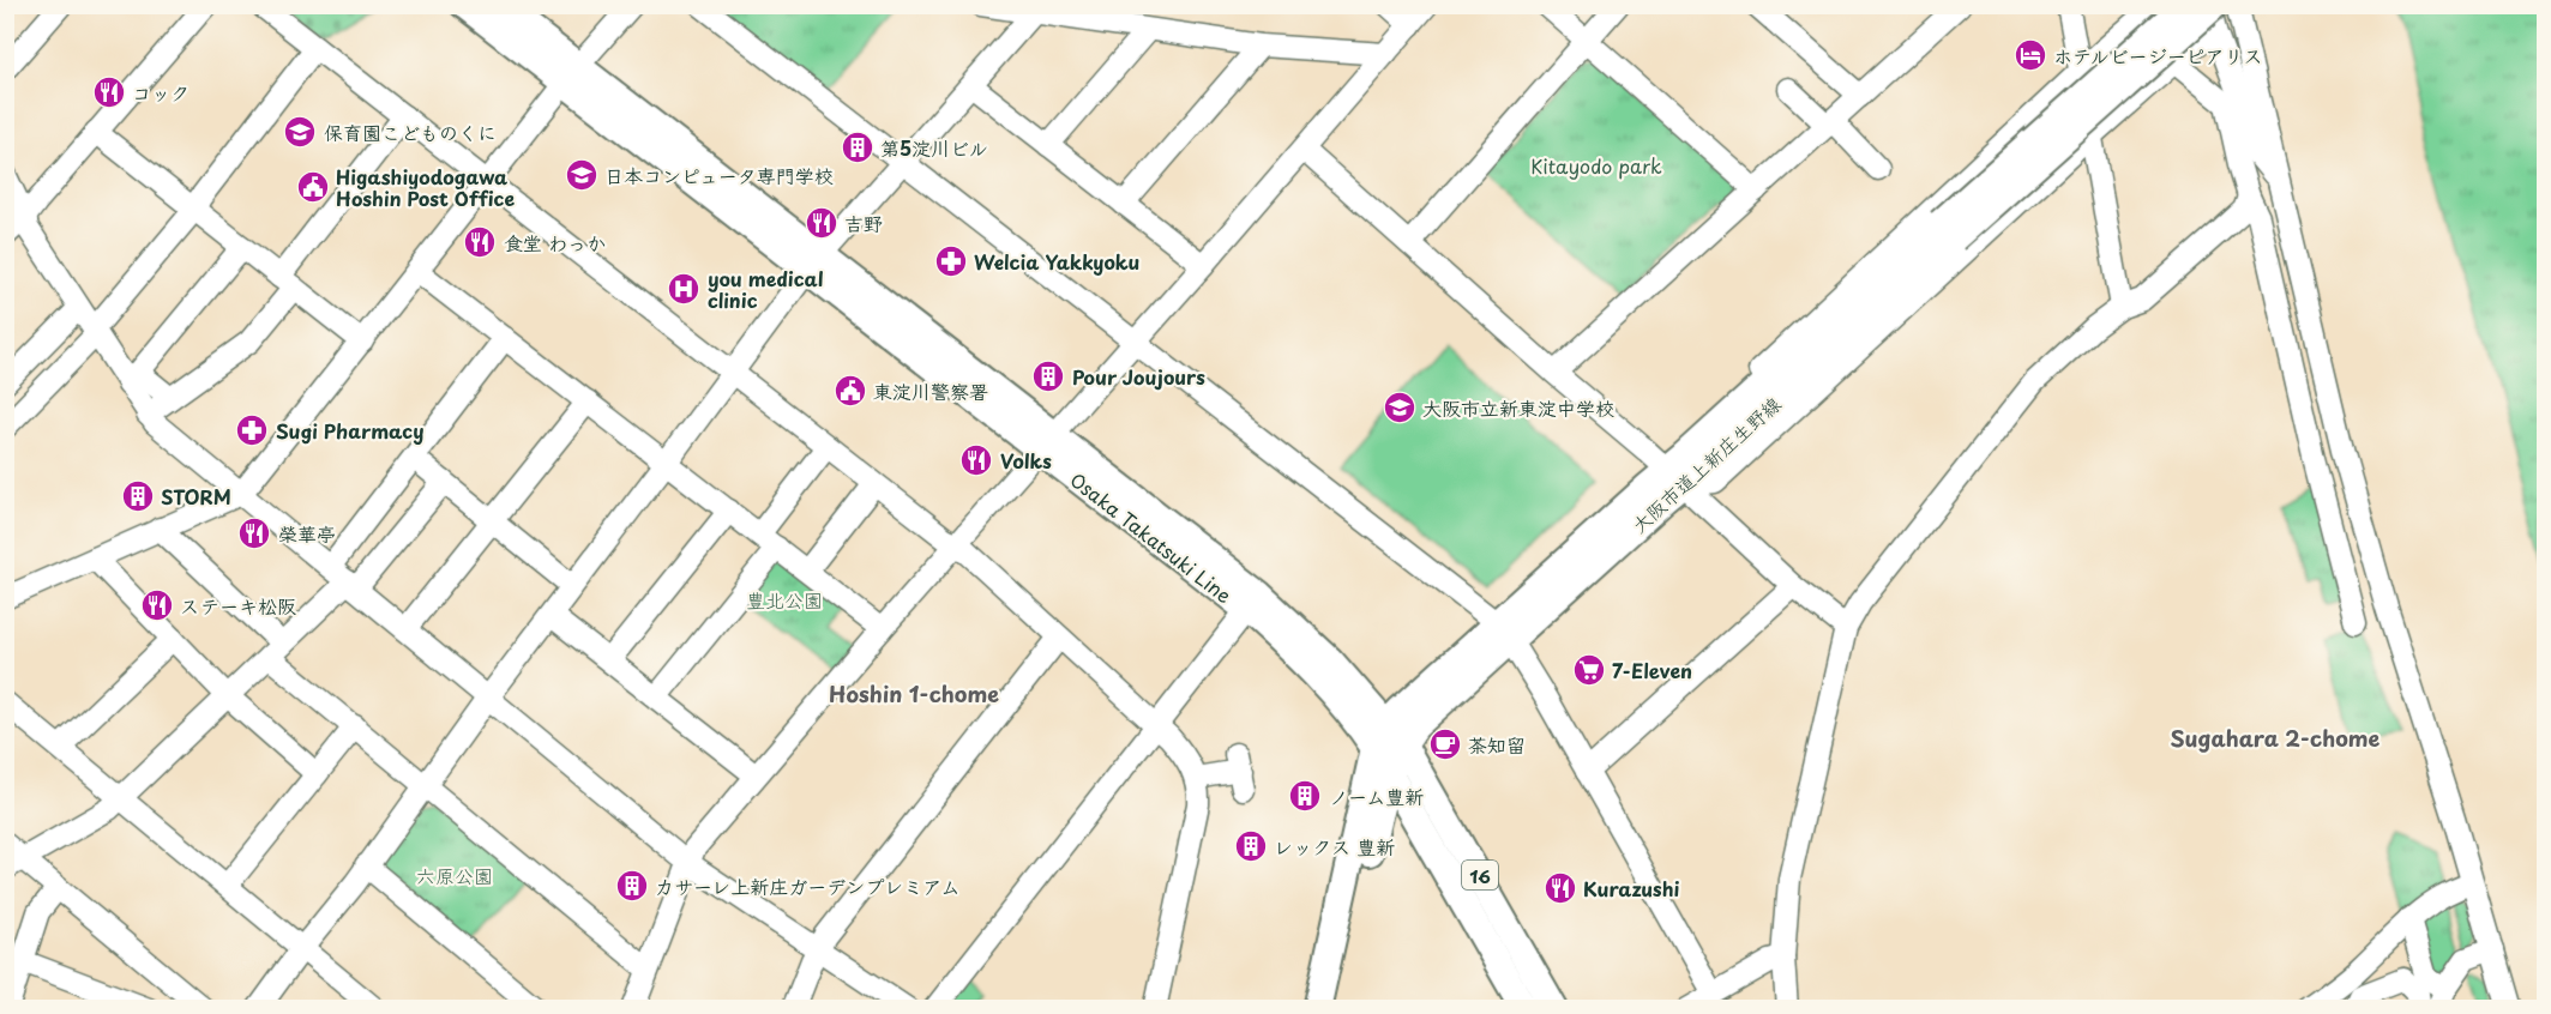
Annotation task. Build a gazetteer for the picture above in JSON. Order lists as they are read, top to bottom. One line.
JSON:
{"streets":{"main road":["大阪市道上新庄生野線","Osaka Takatsuki Line","16"]},"crossings":[["大阪市道上新庄生野線","Osaka Takatsuki Line"],["大阪市道上新庄生野線","16"]],"districts":["Hoshin 1-chome","Sugahara 2-chome"],"parks":["Kitayodo park","豊北公園","六原公園"],"places":{"hotel":["ホテルビージーピアリス"],"restaurant":["コック","吉野","食堂 わっか","Volks","榮華亭","ステーキ松阪","Kurazushi"],"school or university":["保育園こどものくに","日本コンピュータ専門学校","大阪市立新東淀中学校"],"building":["第5淀川ビル","Pour Joujours","STORM","ノーム豊新","レックス 豊新","カサーレ上新庄ガーデンプレミアム"],"public building":["Higashiyodogawa Hoshin Post Office","東淀川警察署"],"pharmacy":["Welcia Yakkyoku","Sugi Pharmacy"],"hospital":["you medical clinic"],"supermarket":["7-Eleven"],"cafe":["茶知留"]}}
